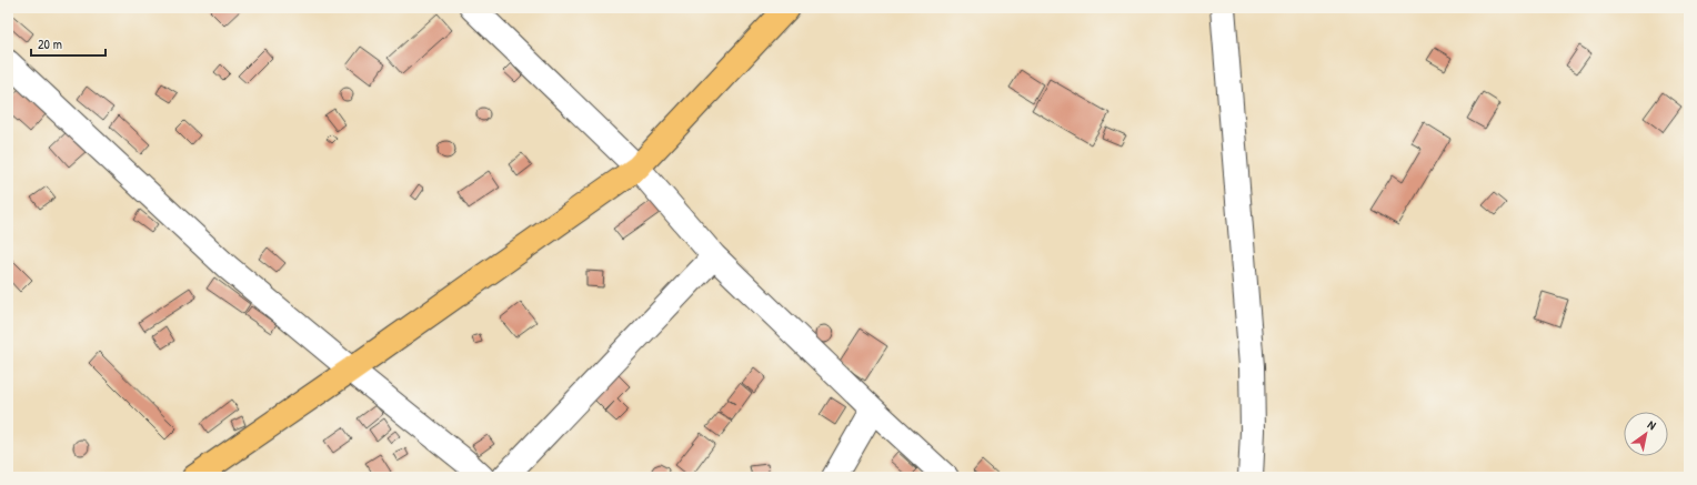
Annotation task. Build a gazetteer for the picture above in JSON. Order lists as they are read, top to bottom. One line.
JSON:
{"scale_bar":"20 m","north":"top right"}
